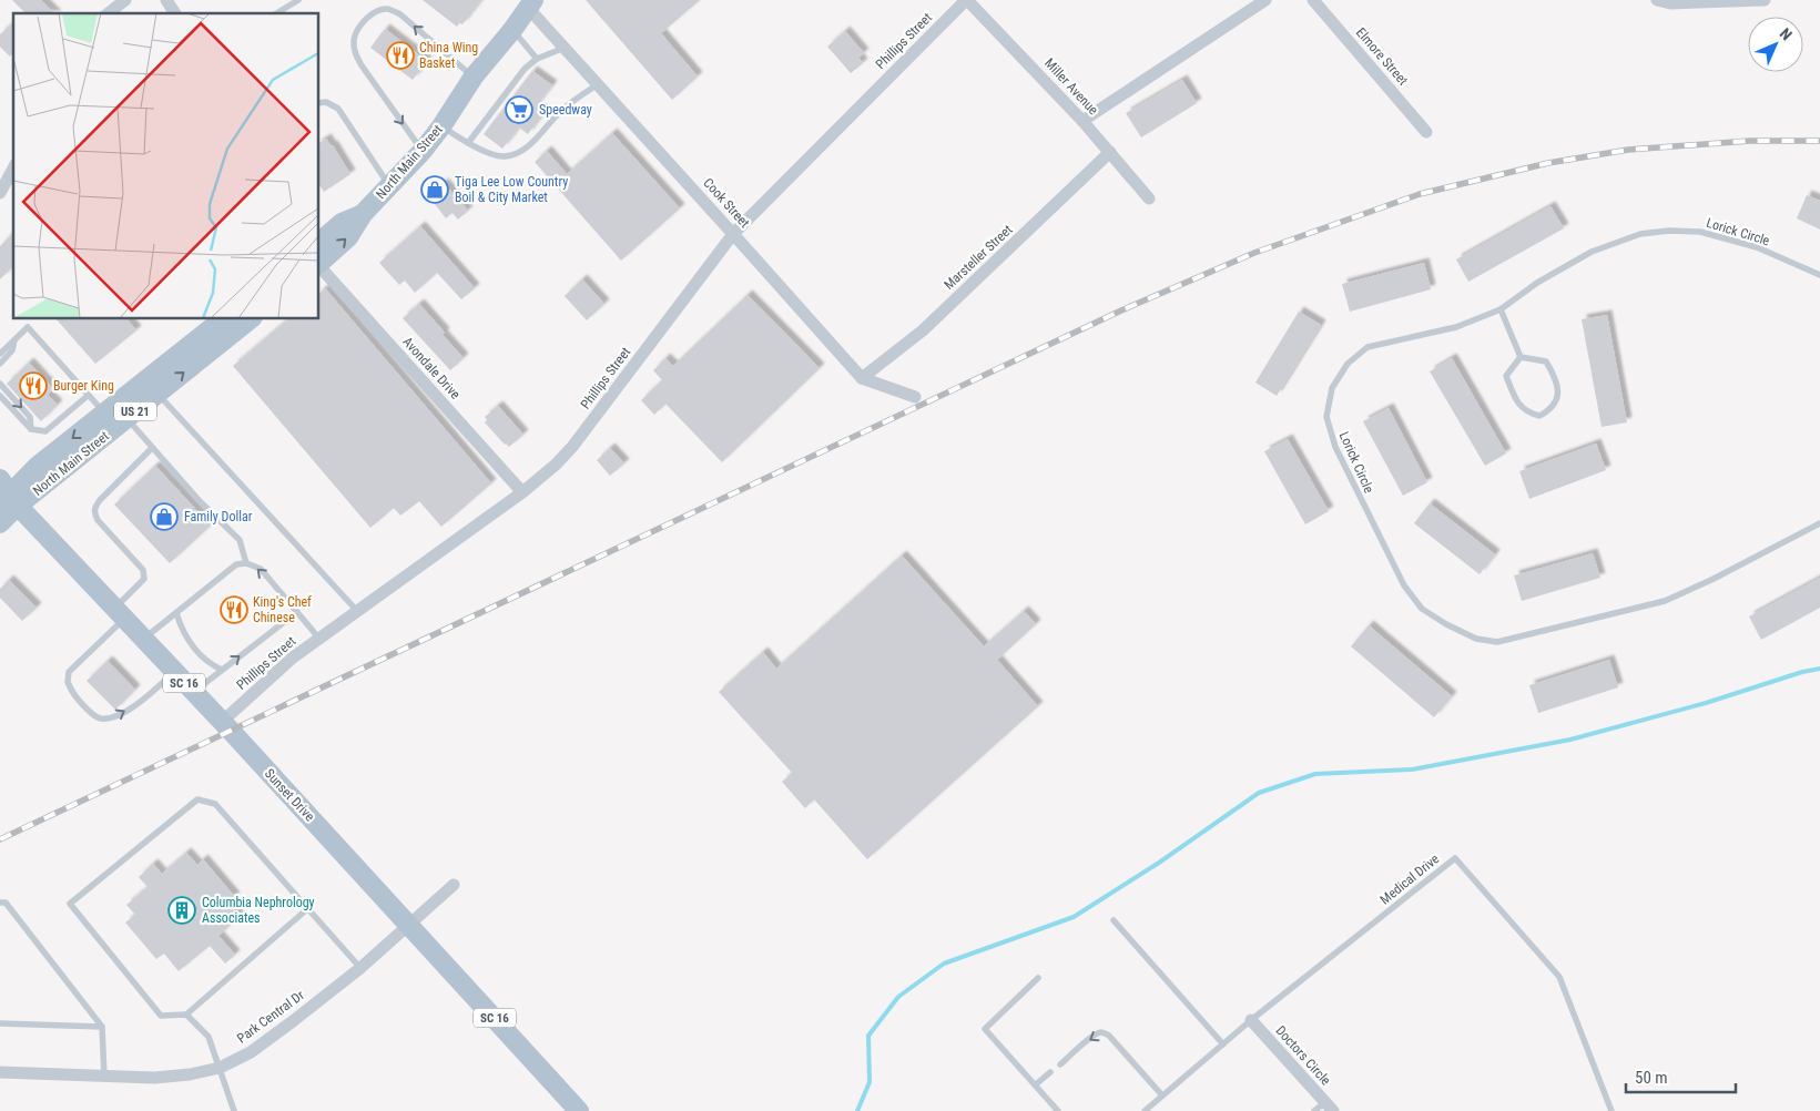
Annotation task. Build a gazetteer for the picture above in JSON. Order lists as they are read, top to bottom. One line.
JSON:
{"streets":{"main road":["North Main Street","US 21","SC 16","Sunset Drive"],"street":["Phillips Street","Elmore Street","Miller Avenue","Cook Street","Marsteller Street","Avondale Drive","Park Central Dr","Doctors Circle"],"lane":["Lorick Circle","Medical Drive"]},"crossings":[["Phillips Street","Miller Avenue"],["Phillips Street","Cook Street"],["Phillips Street","Avondale Drive"],["Phillips Street","Sunset Drive"],["Miller Avenue","Marsteller Street"],["North Main Street","Cook Street"],["North Main Street","US 21"],["North Main Street","Sunset Drive"],["Cook Street","Marsteller Street"],["US 21","Sunset Drive"],["Sunset Drive","Park Central Dr"],["Medical Drive","Doctors Circle"]],"places":{"restaurant":["China Wing Basket","Burger King","King's Chef Chinese"],"supermarket":["Speedway"],"shop":["Tiga Lee Low Country Boil & City Market","Family Dollar"],"building":["Columbia Nephrology Associates"]},"scale_bar":"50 m","north":"top right"}
